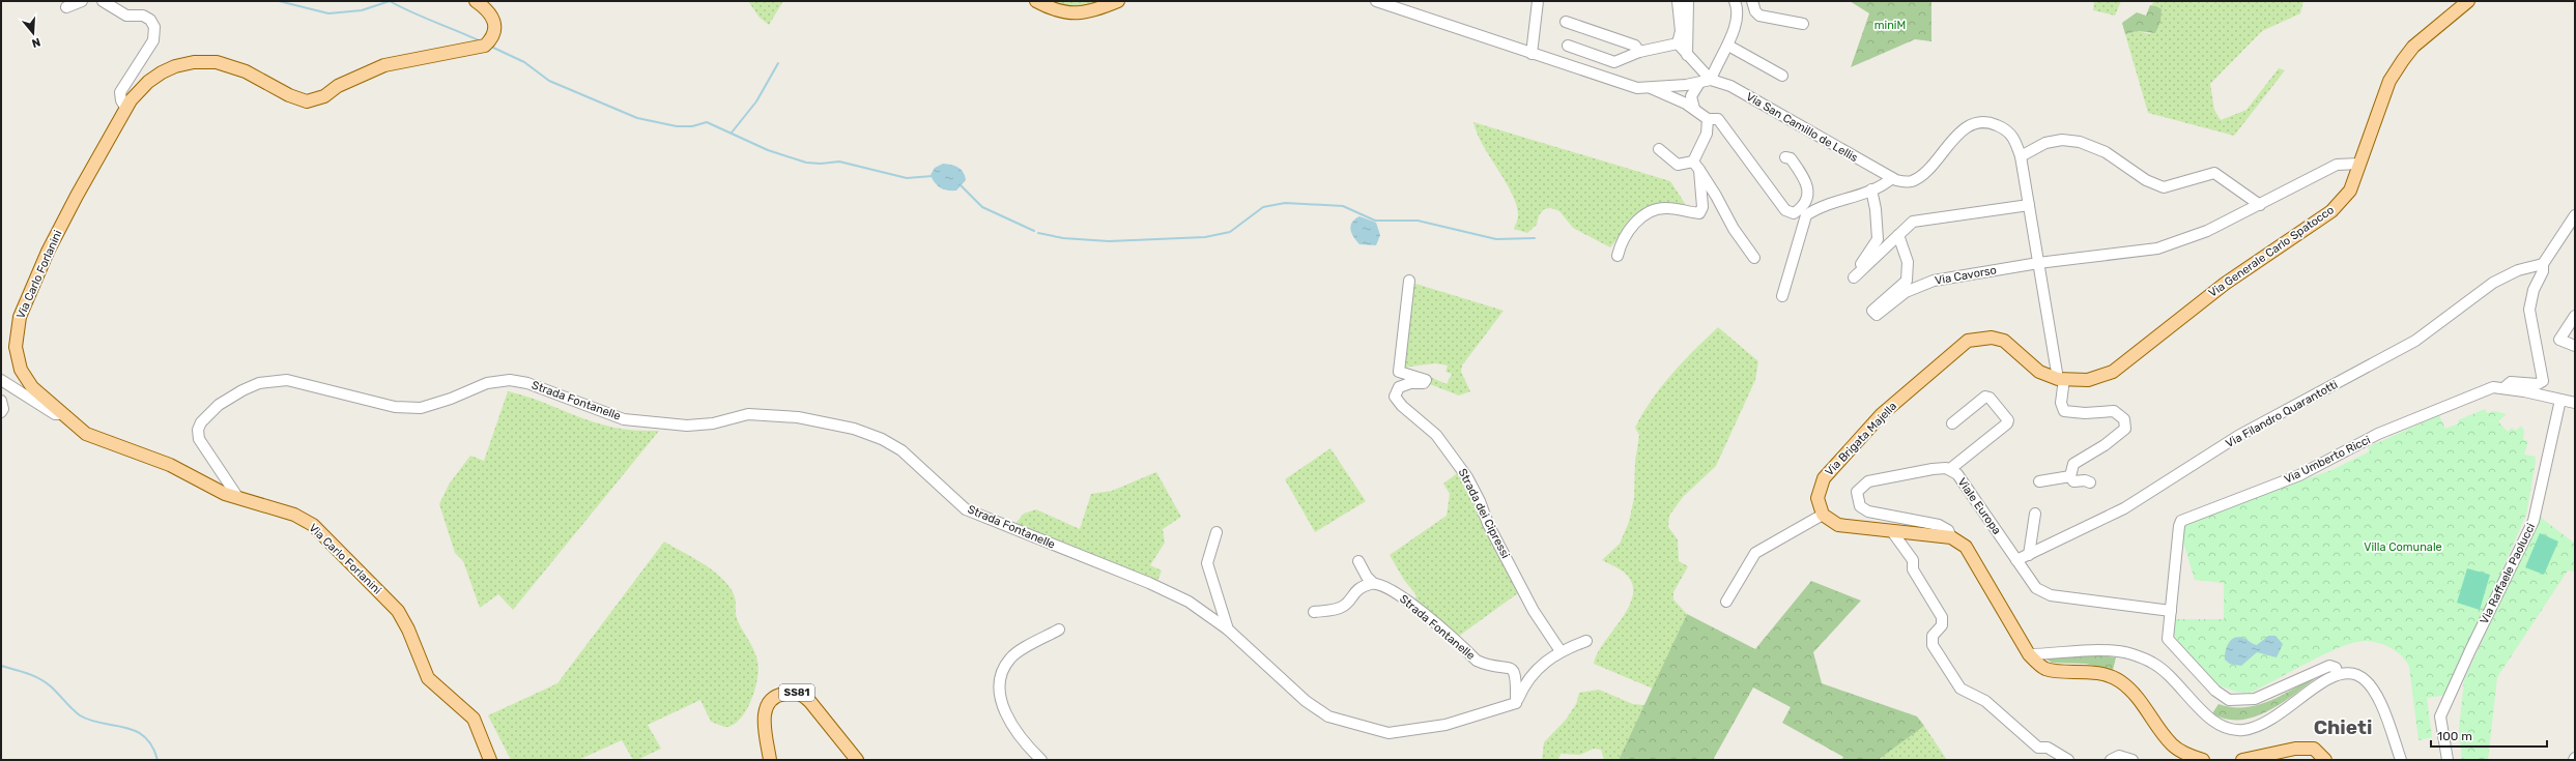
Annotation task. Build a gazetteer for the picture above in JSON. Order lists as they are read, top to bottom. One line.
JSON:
{"streets":{"main road":["Via Generale Carlo Spatocco","Via Carlo Forlanini","Via Brigata Majella","SS81"],"street":["Via San Camillo de Lellis","Via Cavorso","Strada Fontanelle","Via Filandro Quarantotti","Via Umberto Ricci","Viale Europa","Strada dei Cipressi","Via Raffaele Paolucci"]},"crossings":[["Via San Camillo de Lellis","Via Generale Carlo Spatocco"],["Via San Camillo de Lellis","Via Cavorso"],["Via San Camillo de Lellis","Via Brigata Majella"],["Via Generale Carlo Spatocco","Via Cavorso"],["Via Generale Carlo Spatocco","Via Brigata Majella"],["Via Carlo Forlanini","Strada Fontanelle"],["Via Filandro Quarantotti","Viale Europa"],["Via Umberto Ricci","Viale Europa"],["Via Umberto Ricci","Via Raffaele Paolucci"]],"districts":["Chieti"],"parks":["miniM","Villa Comunale"],"scale_bar":"100 m","north":"bottom"}
